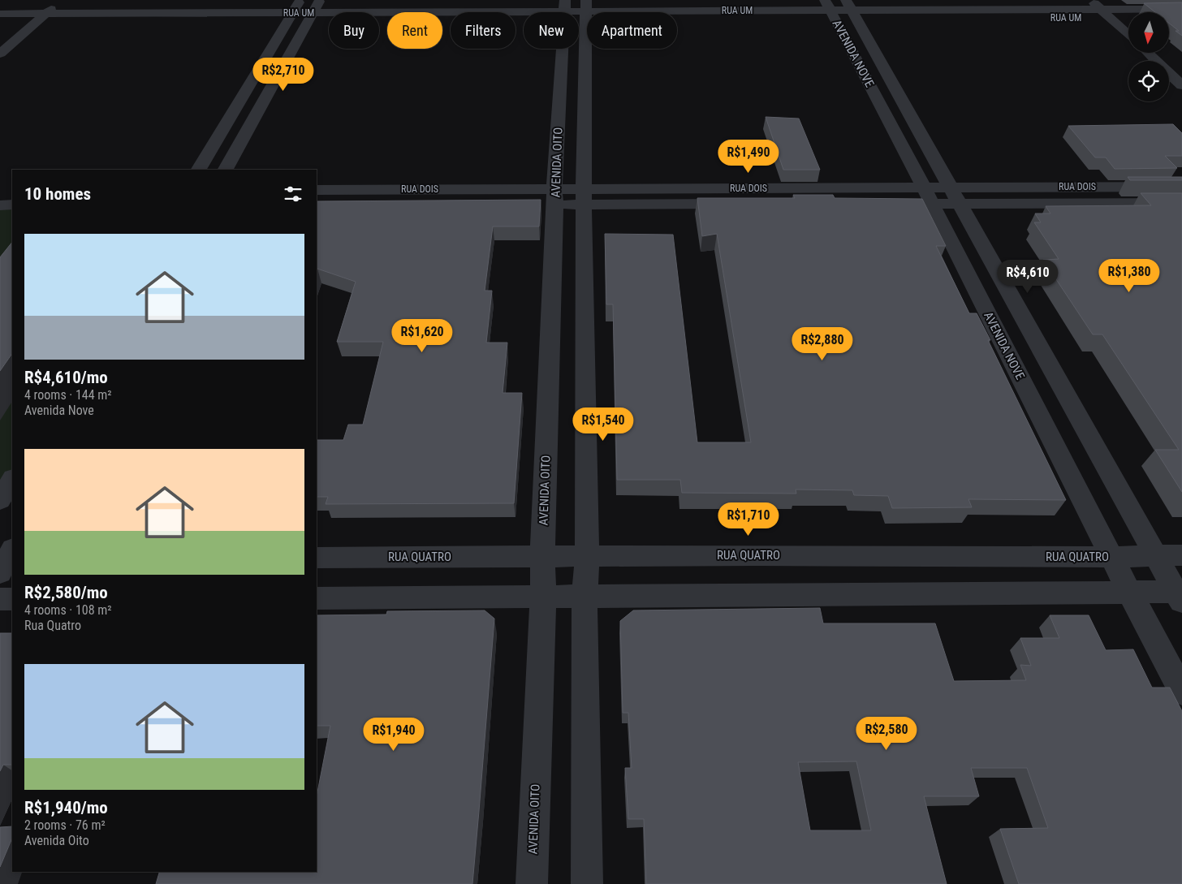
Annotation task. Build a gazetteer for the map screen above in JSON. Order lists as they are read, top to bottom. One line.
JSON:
{"streets":{"street":["RUA UM","AVENIDA NOVE","AVENIDA OITO","RUA DOIS","RUA QUATRO"]},"crossings":[["RUA UM","AVENIDA NOVE"],["RUA UM","AVENIDA OITO"],["AVENIDA NOVE","RUA DOIS"],["AVENIDA NOVE","RUA QUATRO"],["AVENIDA OITO","RUA DOIS"],["AVENIDA OITO","RUA QUATRO"]],"north":"bottom","page":{"chip":["Buy","Rent","Filters","New","Apartment"],"price":["R$2,710","R$1,490","R$1,380","R$4,610","R$1,620","R$2,880","R$1,540","R$1,710","R$2,580","R$1,940"],"heading":"10 homes","list":[{"name":"R$4,610/mo","note":"4 rooms · 144 m² · Avenida Nove"},{"name":"R$2,580/mo","note":"4 rooms · 108 m² · Rua Quatro"},{"name":"R$1,940/mo","note":"2 rooms · 76 m² · Avenida Oito"}]}}
